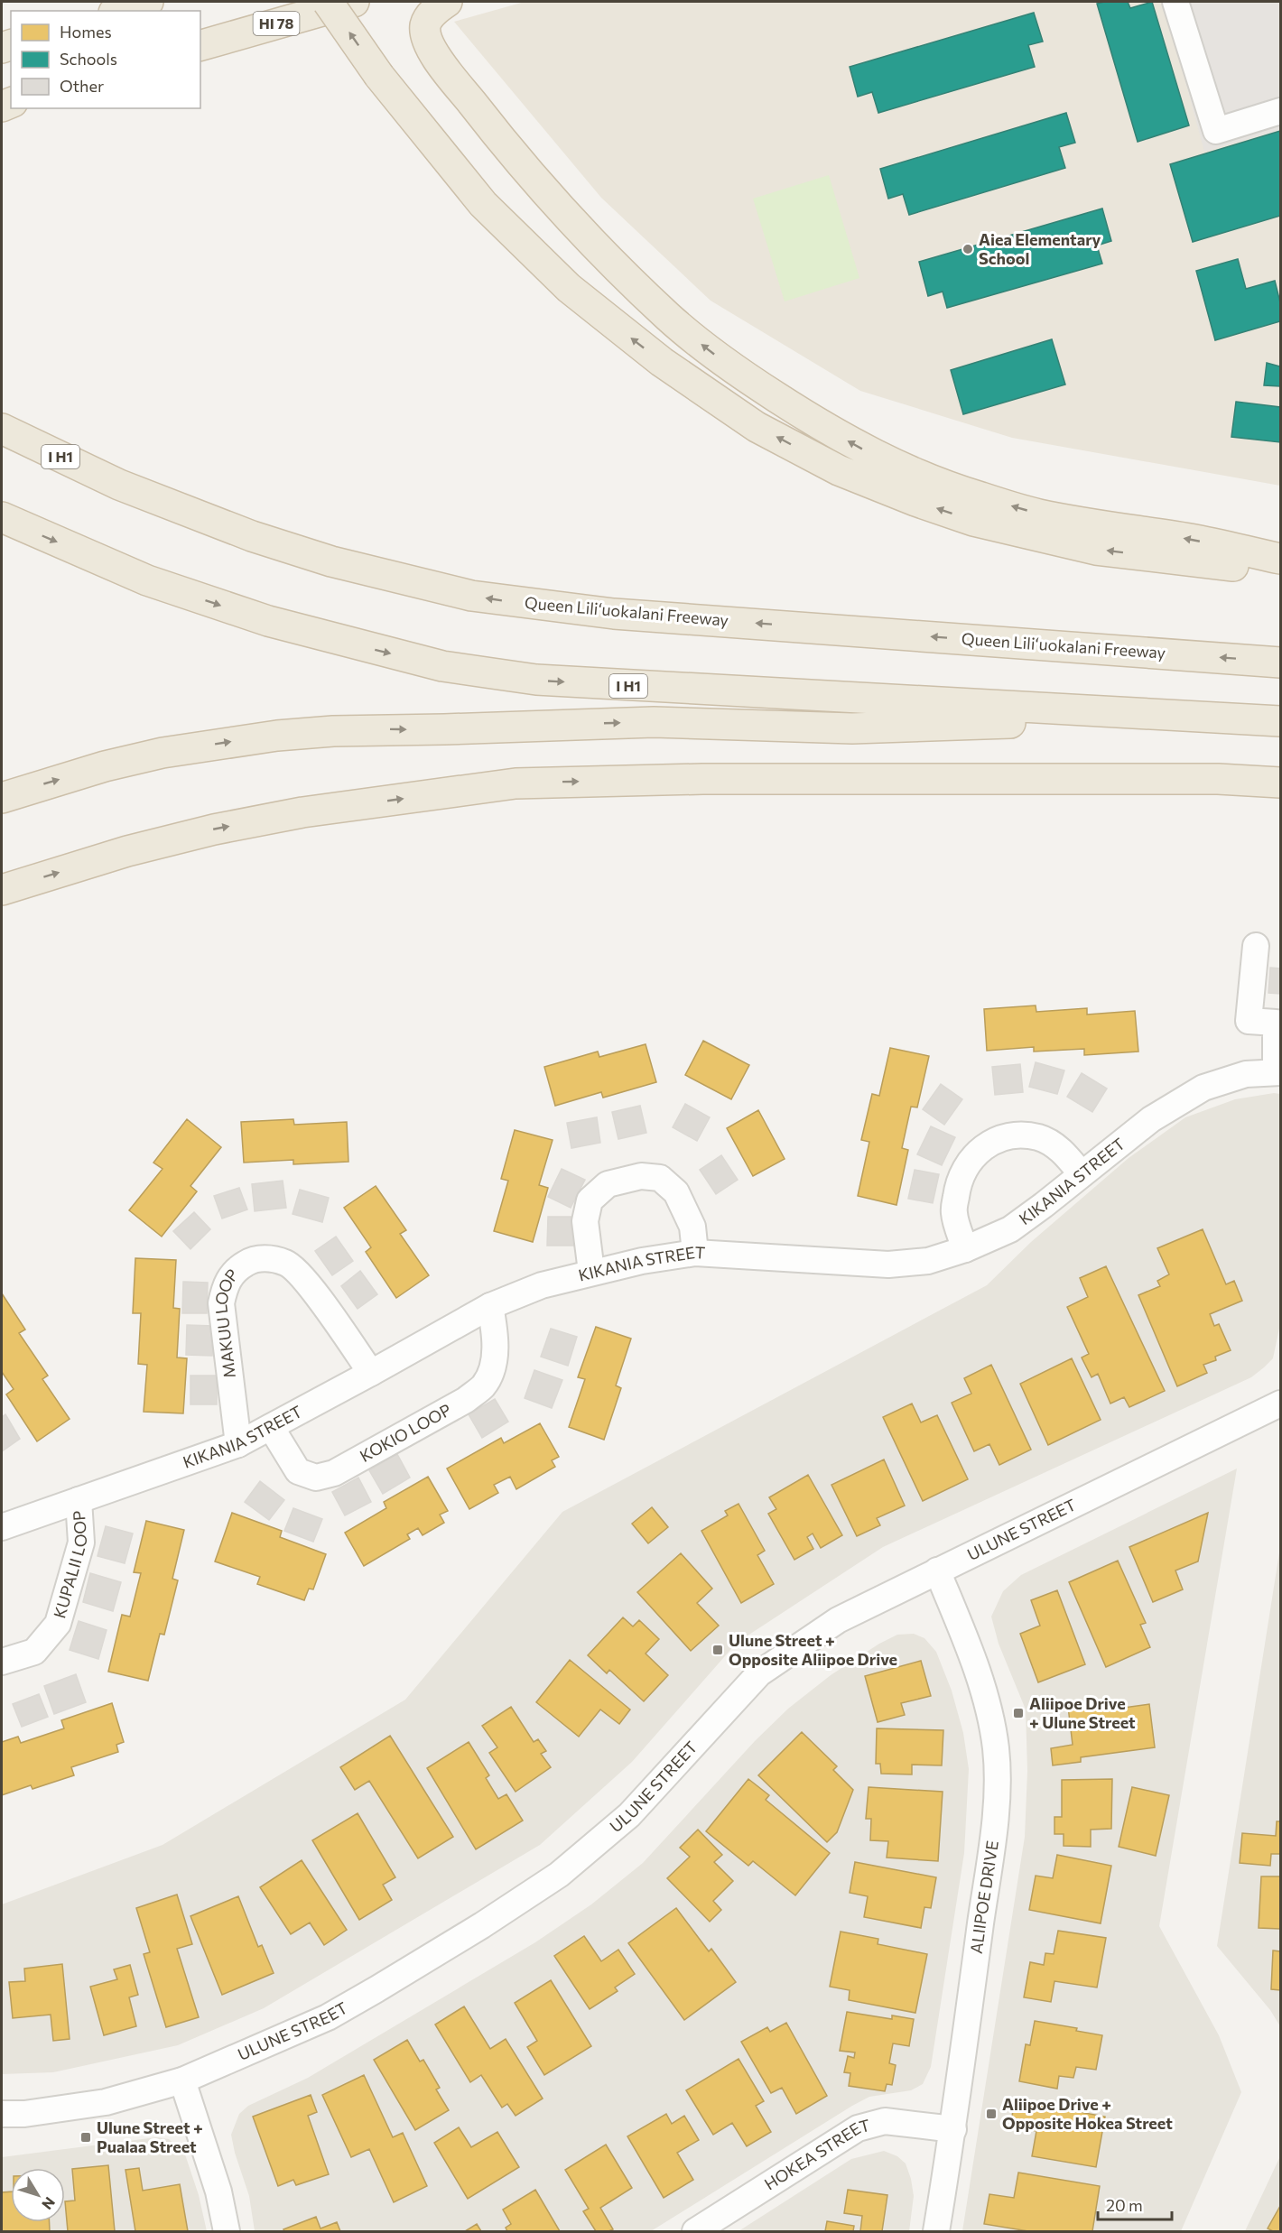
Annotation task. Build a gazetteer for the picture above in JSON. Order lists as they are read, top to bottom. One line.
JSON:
{"streets":{"highway":["HI 78","I H1","Queen Liliʻuokalani Freeway"],"street":["KIKANIA STREET","MAKUU LOOP","KOKIO LOOP","ULUNE STREET","KUPALII LOOP","ALIIPOE DRIVE","HOKEA STREET"]},"crossings":[["KIKANIA STREET","MAKUU LOOP"],["KIKANIA STREET","KOKIO LOOP"],["KIKANIA STREET","KUPALII LOOP"],["ULUNE STREET","ALIIPOE DRIVE"],["ALIIPOE DRIVE","HOKEA STREET"]],"places":{"other":["Aiea Elementary School"],"transit":["Ulune Street + Opposite Aliipoe Drive","Aliipoe Drive + Ulune Street","Aliipoe Drive + Opposite Hokea Street","Ulune Street + Pualaa Street"]},"legend":["Homes","Schools","Other"],"scale_bar":"20 m","north":"bottom right"}
